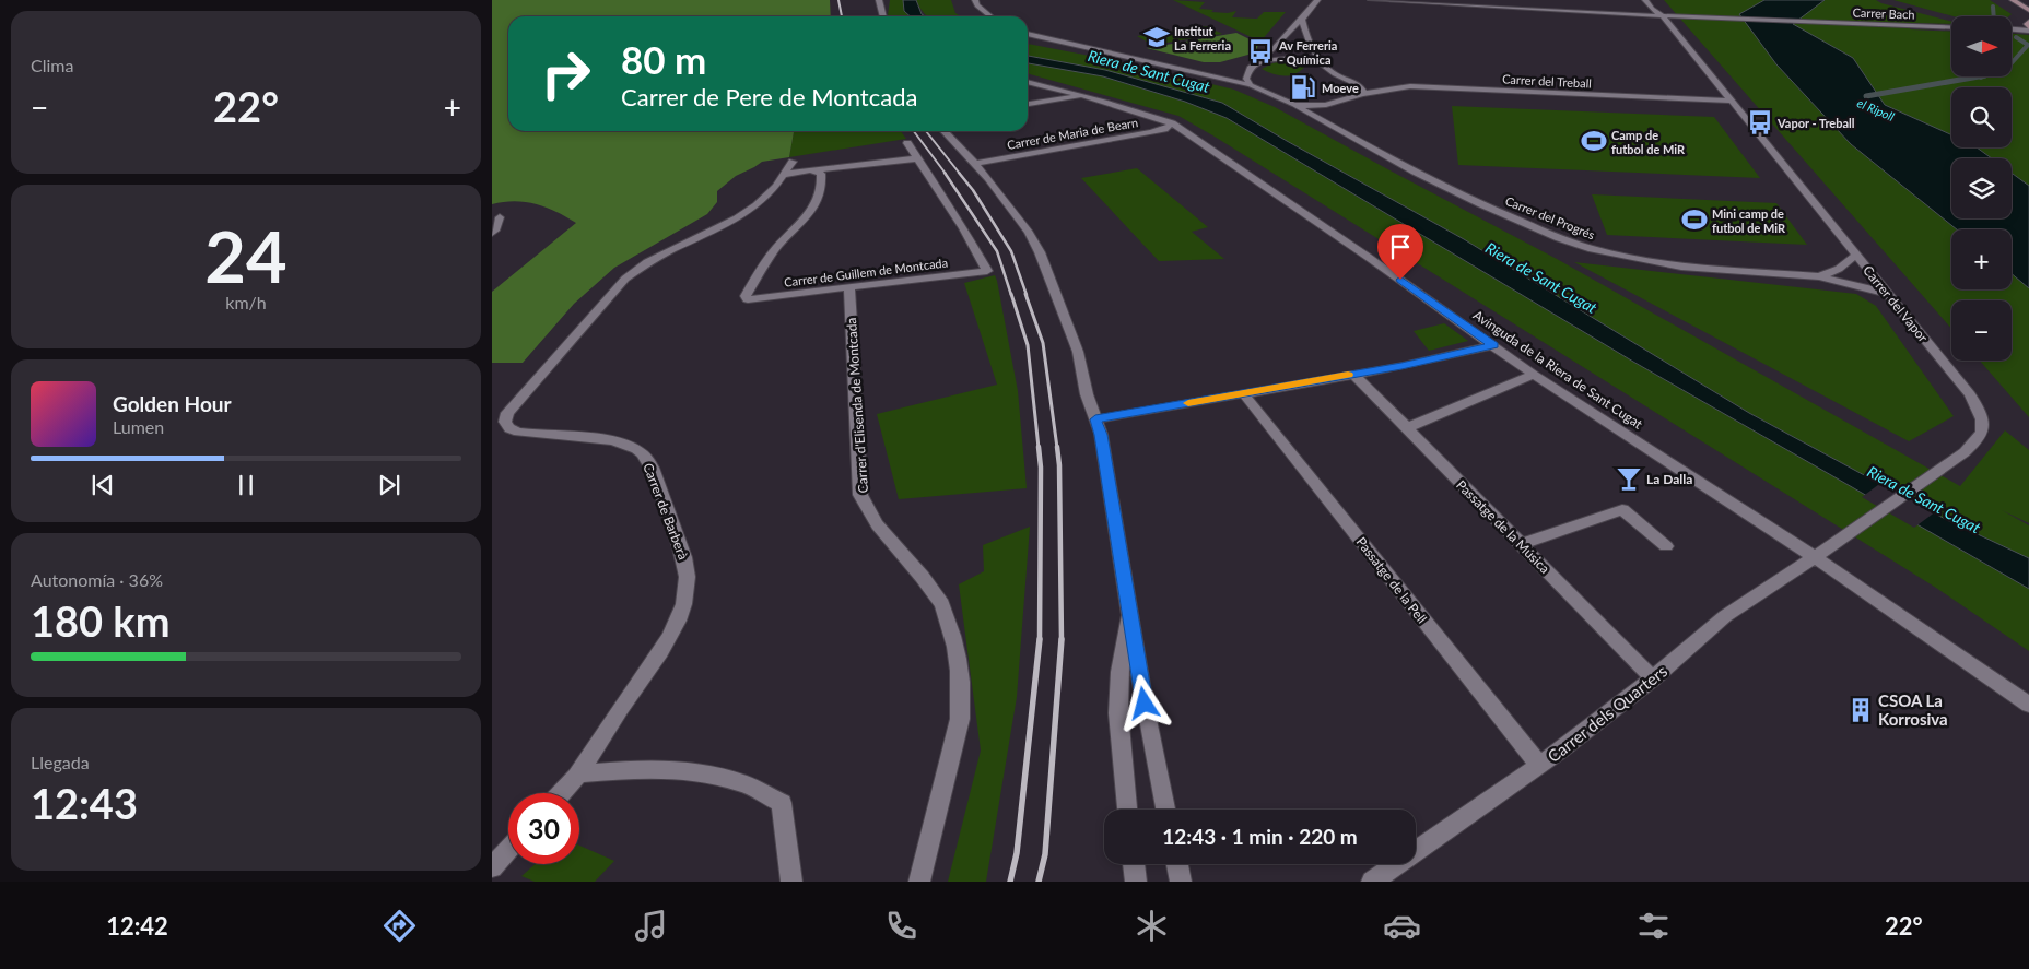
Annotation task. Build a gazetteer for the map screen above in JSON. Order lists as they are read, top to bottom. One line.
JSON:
{"streets":{"street":["Carrer Bach","Carrer del Treball","Carrer de Maria de Bearn","Carrer del Progrés","Carrer de Guillem de Montcada","Carrer del Vapor","Avinguda de la Riera de Sant Cugat","Carrer d'Elisenda de Montcada","Carrer de Barberà","Passatge de la Música","Passatge de la Pell","Carrer dels Quarters"]},"crossings":[["Carrer Bach","Carrer del Vapor"],["Carrer del Treball","Carrer del Progrés"],["Carrer del Treball","Carrer del Vapor"],["Carrer de Maria de Bearn","Avinguda de la Riera de Sant Cugat"],["Carrer del Progrés","Carrer del Vapor"],["Carrer de Guillem de Montcada","Carrer d'Elisenda de Montcada"],["Carrer del Vapor","Avinguda de la Riera de Sant Cugat"],["Carrer del Vapor","Carrer dels Quarters"],["Avinguda de la Riera de Sant Cugat","Carrer dels Quarters"],["Passatge de la Música","Carrer dels Quarters"],["Passatge de la Pell","Carrer dels Quarters"]],"water":["Riera de Sant Cugat","el Ripoll"],"places":{"school or university":["Institut La Ferreria"],"bus stop":["Av Ferreria - Química","Vapor - Treball"],"fuel station":["Moeve"],"sports":["Camp de futbol de MiR","Mini camp de futbol de MiR"],"bar":["La Dalla"],"building":["CSOA La Korrosiva"]},"north":"right","page":{"tile":["Clima",["24","km/h"],["Autonomía · 36%","180 km"],["Llegada","12:43"]],"map_buttons":["+","−"],"turn":["80 m","Carrer de Pere de Montcada"],"heat":["−","22°","+"],"song":["Golden Hour","Lumen"],"limit":"30","trip":"12:43 · 1 min · 220 m","tabs":["12:42","22°"]}}
